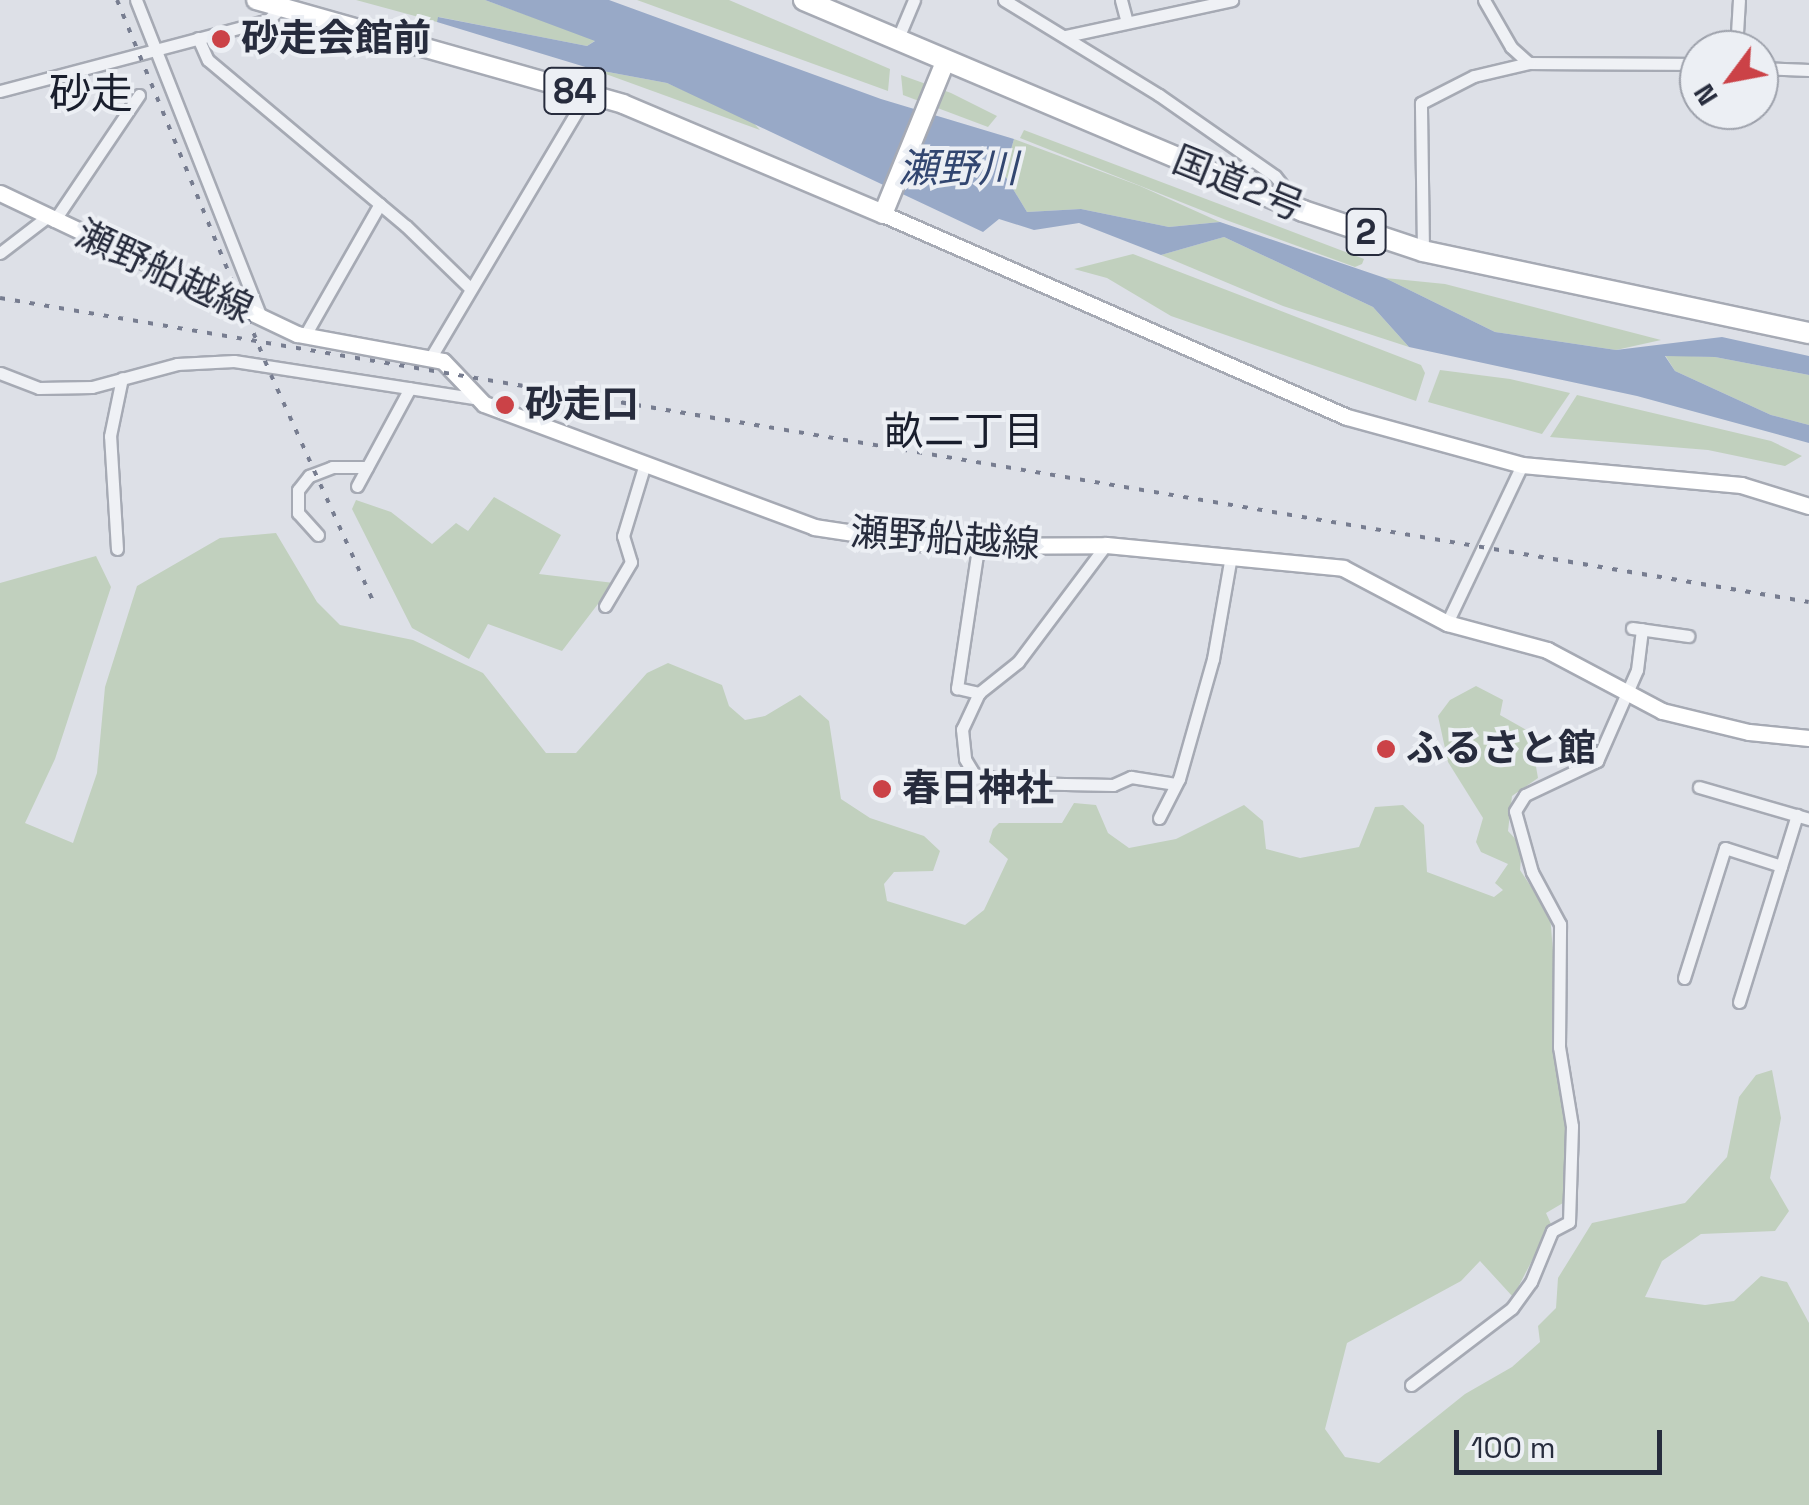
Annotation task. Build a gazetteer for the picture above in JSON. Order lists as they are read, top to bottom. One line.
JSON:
{"streets":{"highway":["国道2号","2"],"main road":["84","瀬野船越線"]},"districts":["砂走","畝二丁目"],"water":["瀬野川"],"places":["砂走会館前","砂走口","ふるさと館","春日神社"],"scale_bar":"100 m","north":"bottom left"}
